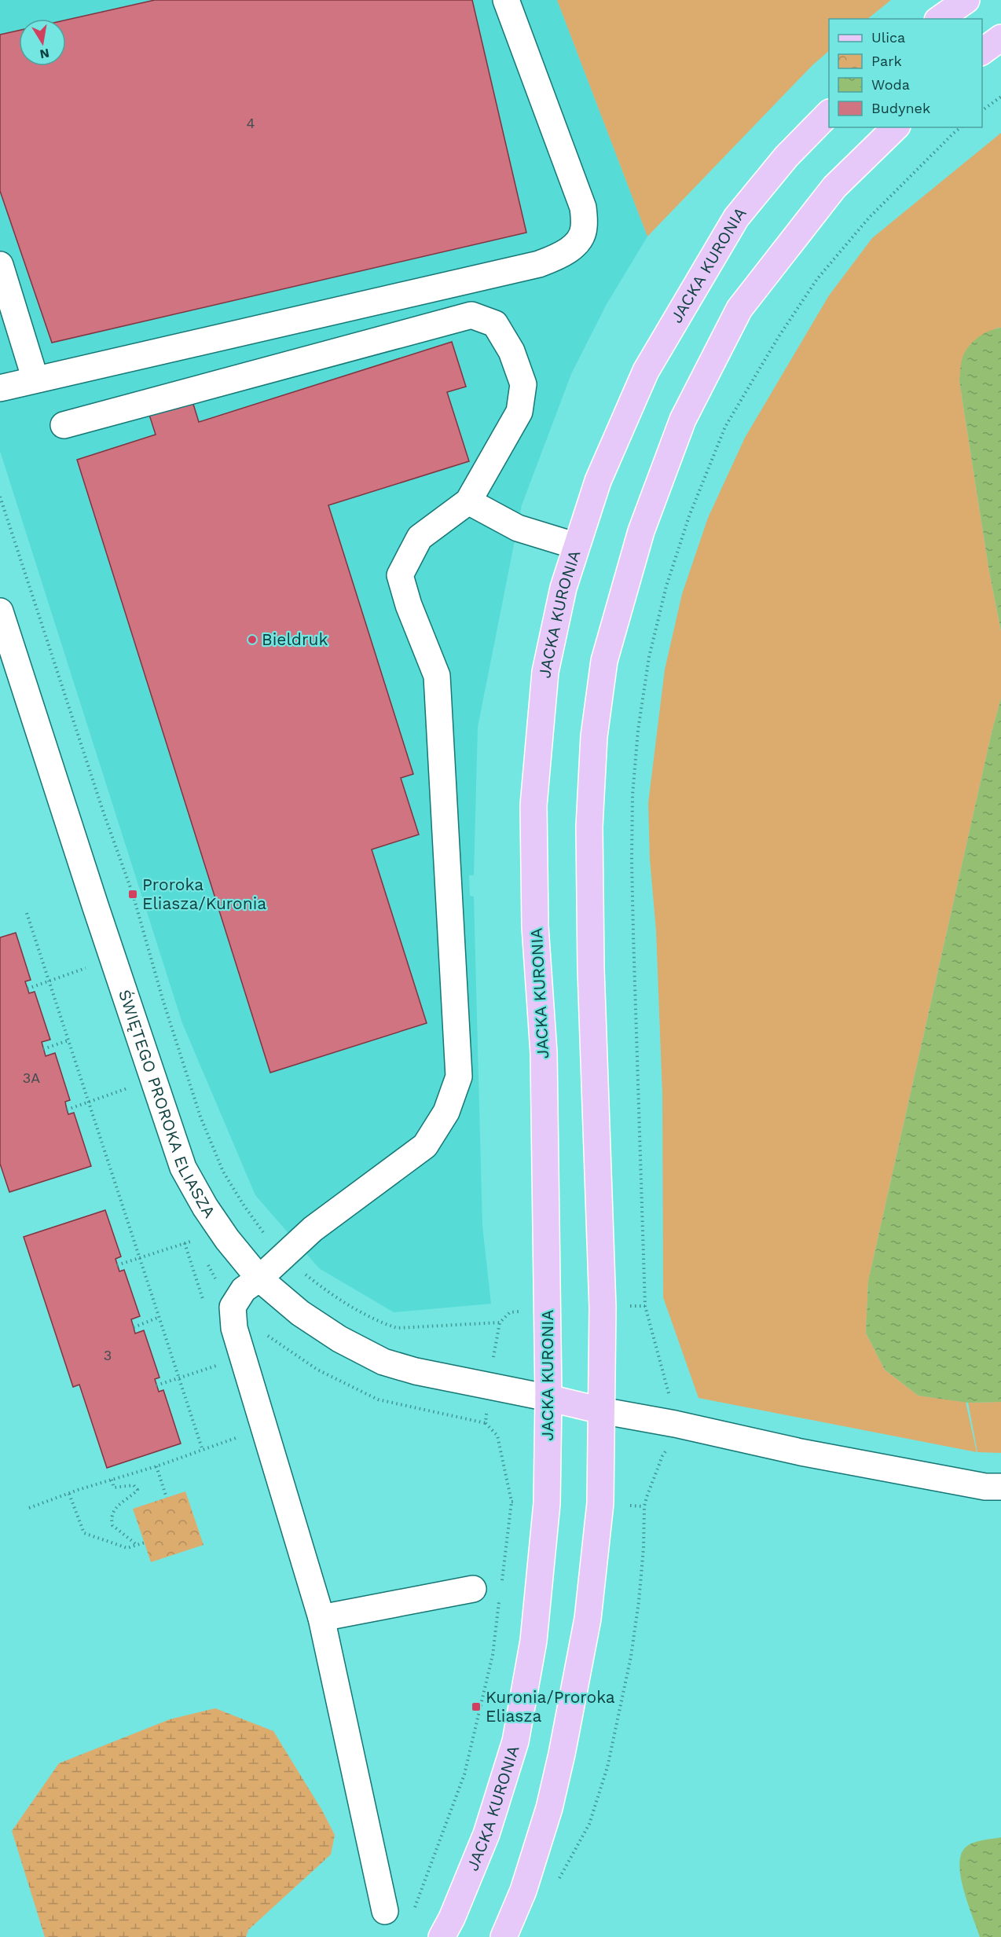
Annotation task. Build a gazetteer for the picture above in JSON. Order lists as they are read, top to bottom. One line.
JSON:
{"streets":{"main road":["JACKA KURONIA"],"street":["ŚWIĘTEGO PROROKA ELIASZA"]},"crossings":[["JACKA KURONIA","ŚWIĘTEGO PROROKA ELIASZA"]],"places":{"other":["Bieldruk"],"transit":["Proroka Eliasza/Kuronia","Kuronia/Proroka Eliasza"]},"house_numbers":["4","3A","3"],"legend":["Ulica","Park","Woda","Budynek"],"north":"bottom"}
